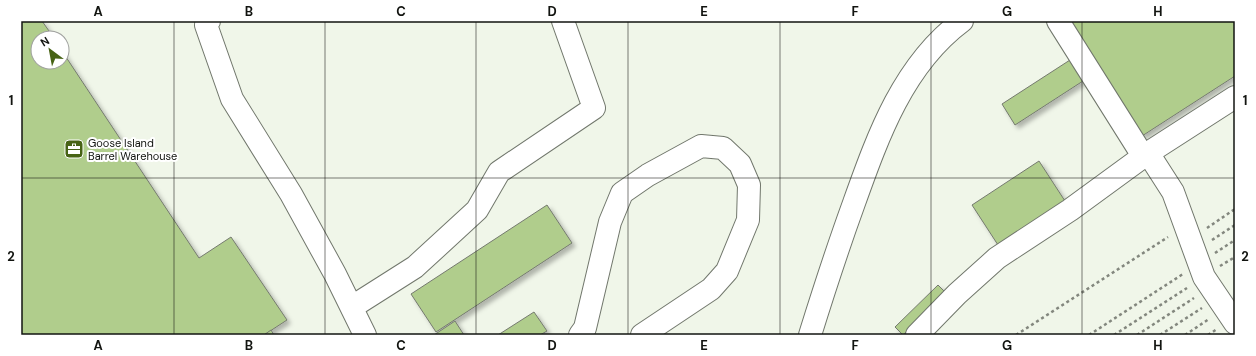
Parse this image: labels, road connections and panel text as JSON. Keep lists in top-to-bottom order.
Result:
{
  "places": {
    "office": ["Goose Island Barrel Warehouse"]
  },
  "north": "top left",
  "grid": {
    "columns": [
      "A",
      "B",
      "C",
      "D",
      "E",
      "F",
      "G",
      "H"
    ],
    "rows": ["1", "2"]
  }
}
